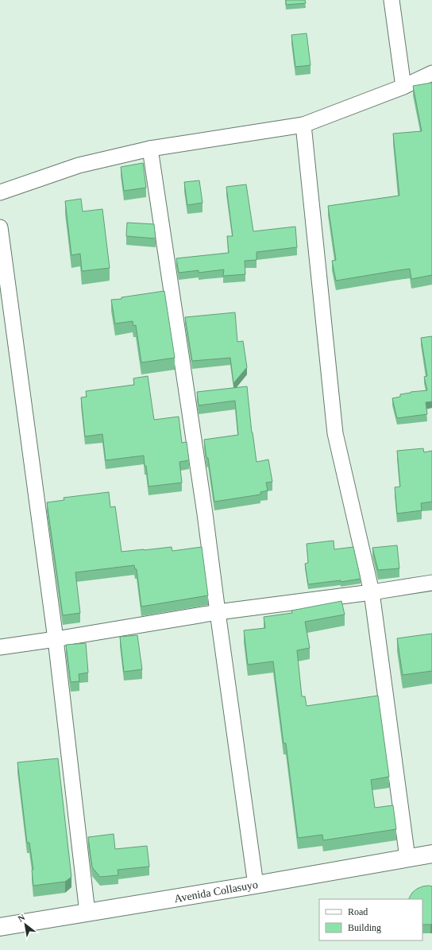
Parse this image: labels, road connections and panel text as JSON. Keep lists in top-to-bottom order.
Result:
{
  "streets": {
    "street": ["Avenida Collasuyo"]
  },
  "legend": ["Road", "Building"],
  "north": "top left"
}
